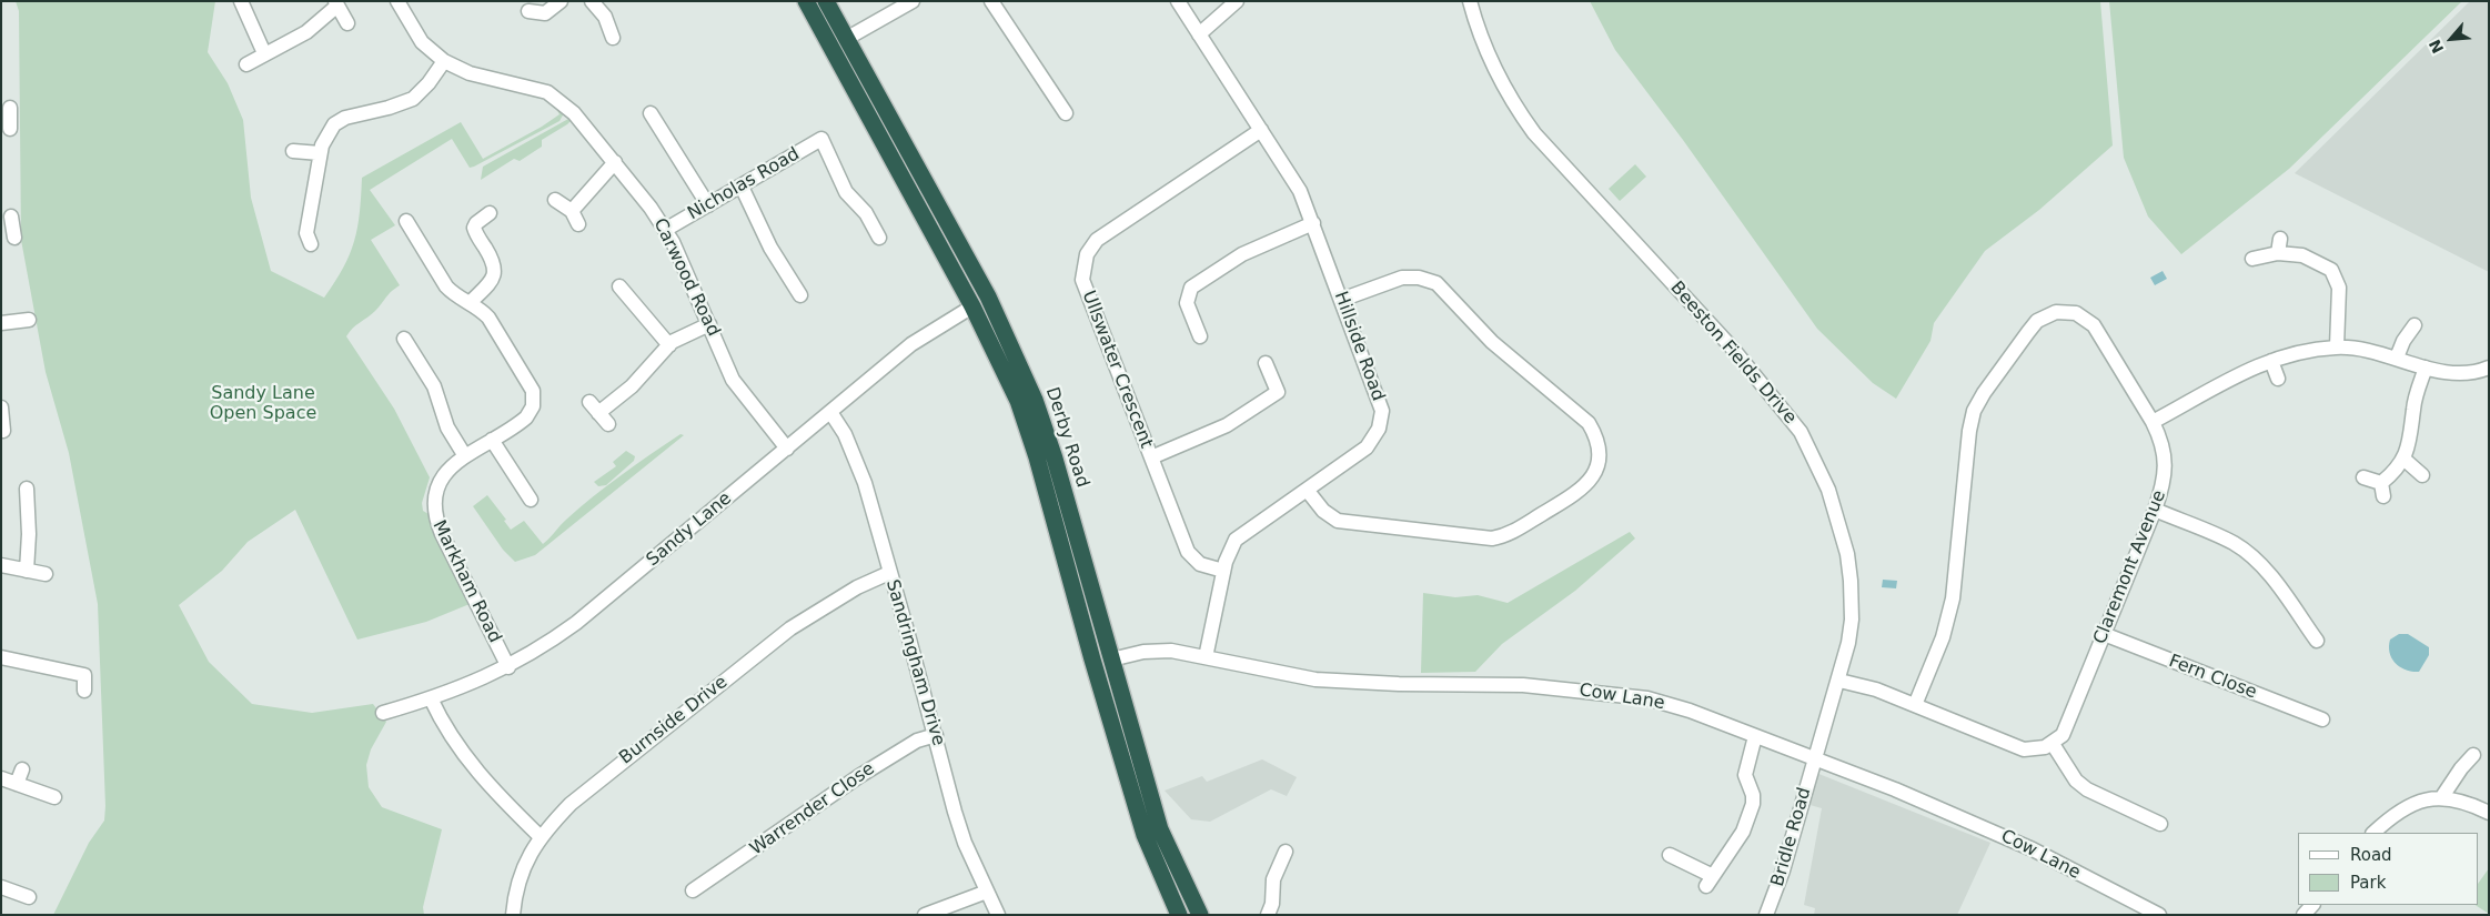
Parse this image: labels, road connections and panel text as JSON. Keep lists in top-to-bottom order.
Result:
{
  "streets": {
    "highway": ["Derby Road"],
    "street": [
      "Nicholas Road",
      "Carwood Road",
      "Hillside Road",
      "Beeston Fields Drive",
      "Ullswater Crescent",
      "Sandy Lane",
      "Claremont Avenue",
      "Markham Road",
      "Sandringham Drive",
      "Fern Close",
      "Cow Lane",
      "Burnside Drive",
      "Warrender Close",
      "Bridle Road"
    ]
  },
  "crossings": [
    ["Nicholas Road", "Carwood Road"],
    ["Carwood Road", "Sandy Lane"],
    ["Hillside Road", "Ullswater Crescent"],
    ["Hillside Road", "Cow Lane"],
    ["Beeston Fields Drive", "Cow Lane"],
    ["Beeston Fields Drive", "Bridle Road"],
    ["Derby Road", "Sandy Lane"],
    ["Derby Road", "Cow Lane"],
    ["Sandy Lane", "Markham Road"],
    ["Sandy Lane", "Sandringham Drive"],
    ["Claremont Avenue", "Fern Close"],
    ["Sandringham Drive", "Burnside Drive"],
    ["Sandringham Drive", "Warrender Close"],
    ["Cow Lane", "Bridle Road"]
  ],
  "parks": ["Sandy Lane Open Space"],
  "legend": ["Road", "Park"],
  "north": "bottom left"
}
